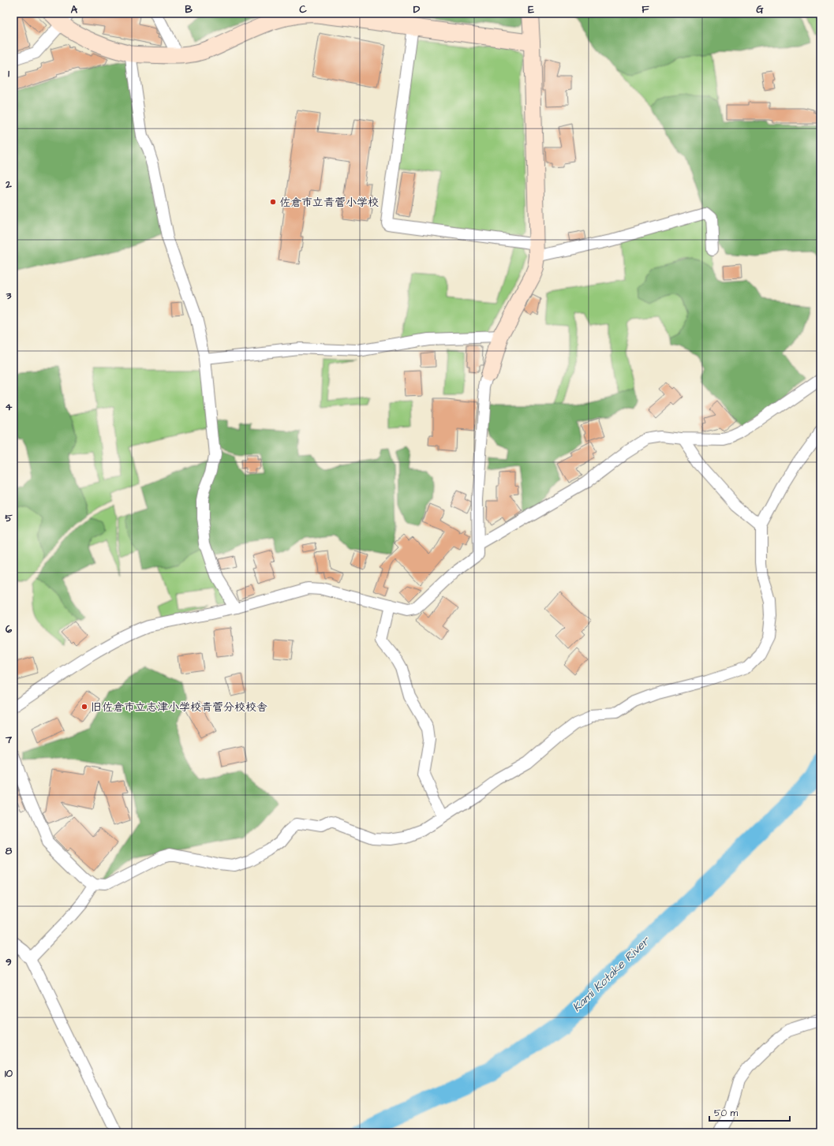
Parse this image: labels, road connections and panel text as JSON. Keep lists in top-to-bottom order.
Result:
{
  "water": ["Kami Kotake River"],
  "places": ["佐倉市立青菅小学校", "旧佐倉市立志津小学校青菅分校校舎"],
  "scale_bar": "50 m",
  "grid": {
    "columns": [
      "A",
      "B",
      "C",
      "D",
      "E",
      "F",
      "G"
    ],
    "rows": [
      "1",
      "2",
      "3",
      "4",
      "5",
      "6",
      "7",
      "8",
      "9",
      "10"
    ]
  }
}
